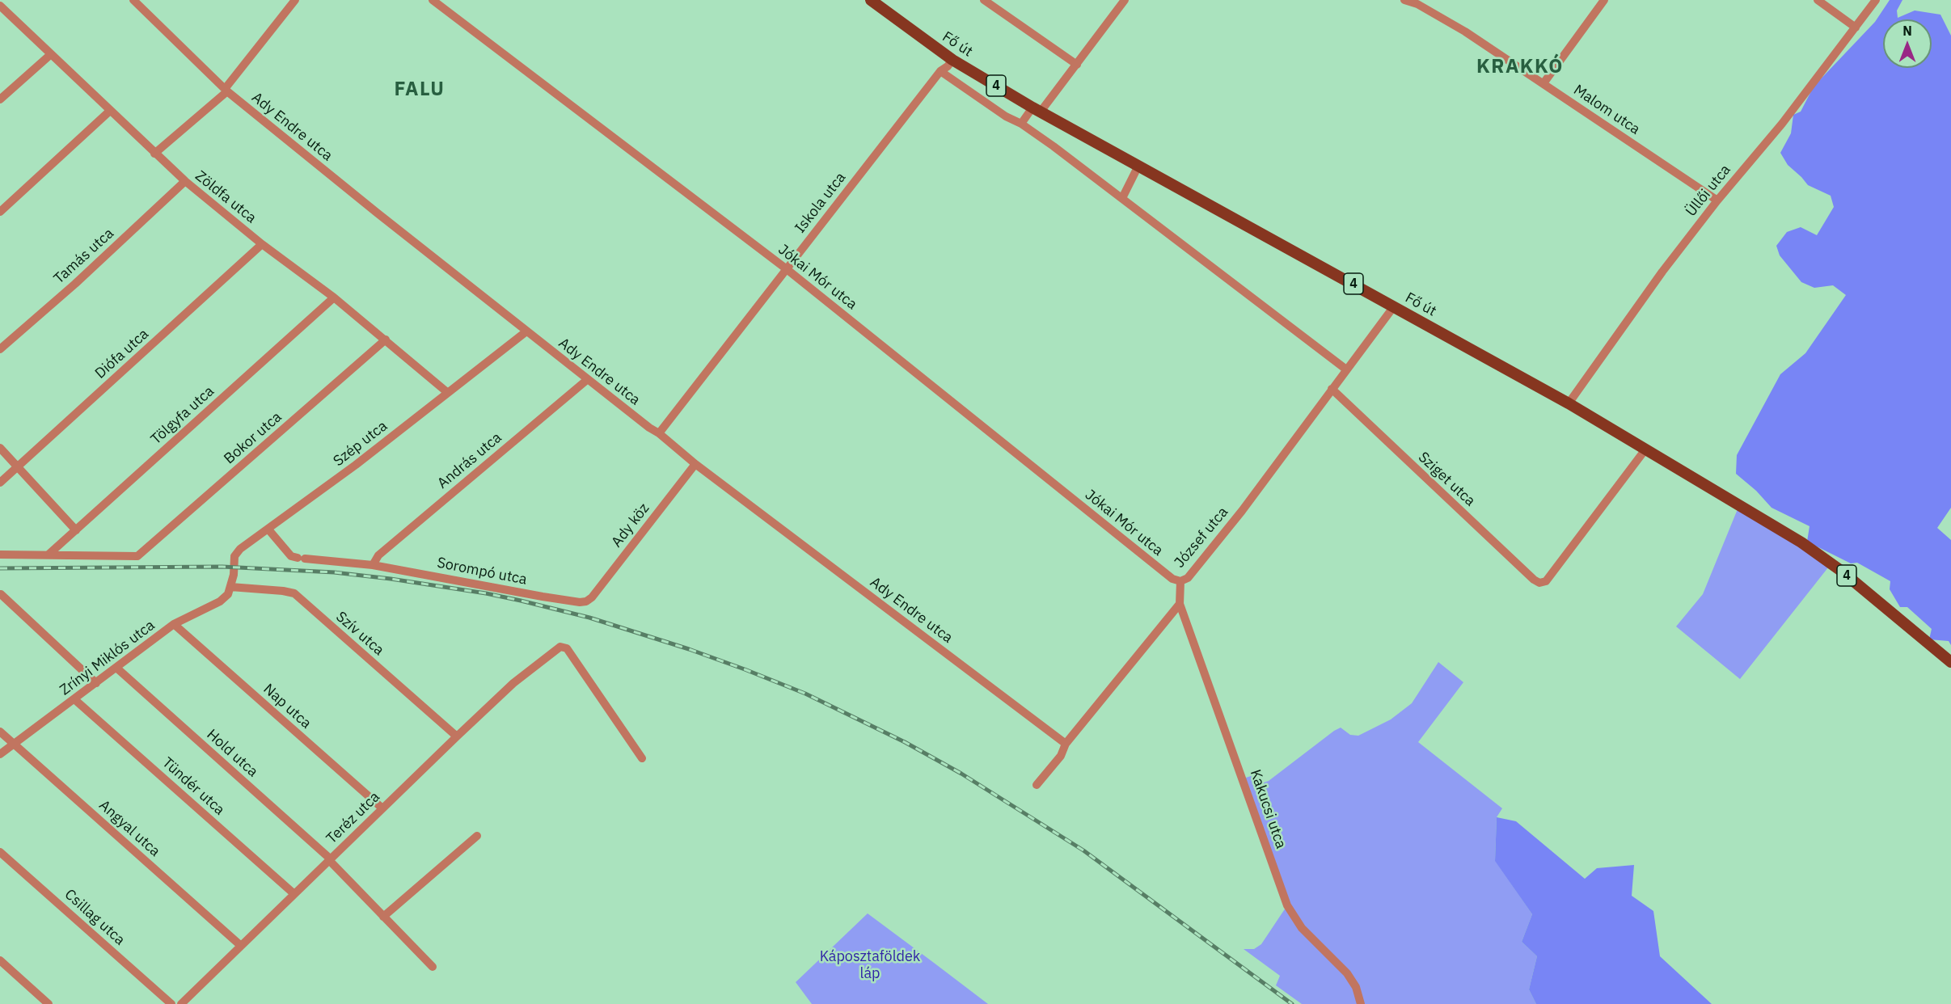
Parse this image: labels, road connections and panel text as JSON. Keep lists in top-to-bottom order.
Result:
{
  "streets": {
    "main road": ["Fő út", "4"],
    "street": [
      "Malom utca",
      "Ady Endre utca",
      "Üllői utca",
      "Zöldfa utca",
      "Iskola utca",
      "Tamás utca",
      "Jókai Mór utca",
      "Diófa utca",
      "Tölgyfa utca",
      "Bokor utca",
      "Szép utca",
      "András utca",
      "Sziget utca",
      "Ady köz",
      "József utca",
      "Sorompó utca",
      "Szív utca",
      "Zrínyi Miklós utca",
      "Nap utca",
      "Hold utca",
      "Tündér utca",
      "Kakucsi utca",
      "Teréz utca",
      "Angyal utca",
      "Csillag utca"
    ]
  },
  "crossings": [
    ["Fő út", "Üllői utca"],
    ["Fő út", "Iskola utca"],
    ["Fő út", "Sziget utca"],
    ["Fő út", "József utca"],
    ["Malom utca", "Üllői utca"],
    ["Ady Endre utca", "Iskola utca"],
    ["Ady Endre utca", "Szép utca"],
    ["Ady Endre utca", "András utca"],
    ["Ady Endre utca", "Ady köz"],
    ["Zöldfa utca", "Tamás utca"],
    ["Zöldfa utca", "Diófa utca"],
    ["Zöldfa utca", "Tölgyfa utca"],
    ["Zöldfa utca", "Bokor utca"],
    ["Zöldfa utca", "Szép utca"],
    ["Iskola utca", "Jókai Mór utca"],
    ["Jókai Mór utca", "József utca"],
    ["Tölgyfa utca", "Bokor utca"],
    ["Szép utca", "Sorompó utca"],
    ["Szép utca", "Szív utca"],
    ["Szép utca", "Zrínyi Miklós utca"],
    ["András utca", "Sorompó utca"],
    ["Sziget utca", "József utca"],
    ["Ady köz", "Sorompó utca"],
    ["József utca", "Kakucsi utca"],
    ["Szív utca", "Zrínyi Miklós utca"],
    ["Szív utca", "Teréz utca"],
    ["Zrínyi Miklós utca", "Nap utca"],
    ["Zrínyi Miklós utca", "Hold utca"],
    ["Zrínyi Miklós utca", "Tündér utca"],
    ["Zrínyi Miklós utca", "Angyal utca"],
    ["Nap utca", "Teréz utca"],
    ["Hold utca", "Teréz utca"],
    ["Tündér utca", "Teréz utca"],
    ["Teréz utca", "Angyal utca"]
  ],
  "districts": ["KRAKKÓ", "FALU"],
  "parks": ["Káposztaföldek láp"],
  "north": "top"
}
